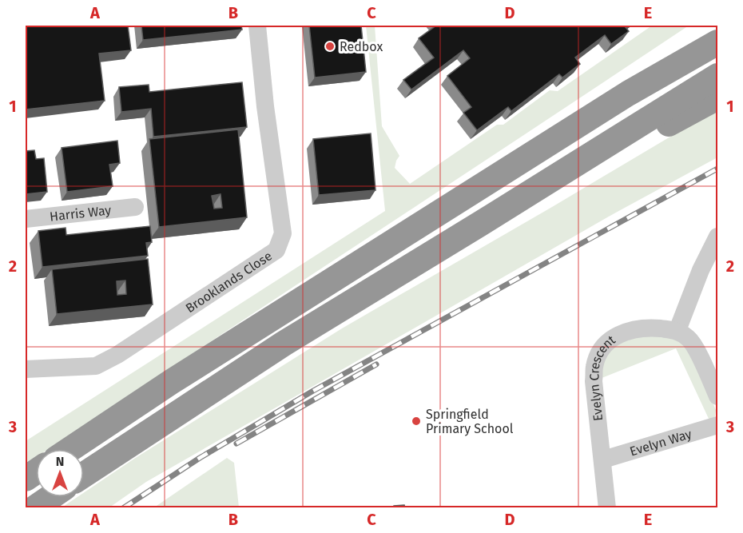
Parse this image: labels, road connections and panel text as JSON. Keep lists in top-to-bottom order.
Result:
{
  "streets": {
    "street": [
      "Harris Way",
      "Brooklands Close",
      "Evelyn Crescent",
      "Evelyn Way"
    ]
  },
  "crossings": [
    ["Evelyn Crescent", "Evelyn Way"]
  ],
  "places": ["Redbox", "Springfield Primary School"],
  "north": "top",
  "grid": {
    "columns": [
      "A",
      "B",
      "C",
      "D",
      "E"
    ],
    "rows": ["1", "2", "3"]
  }
}
